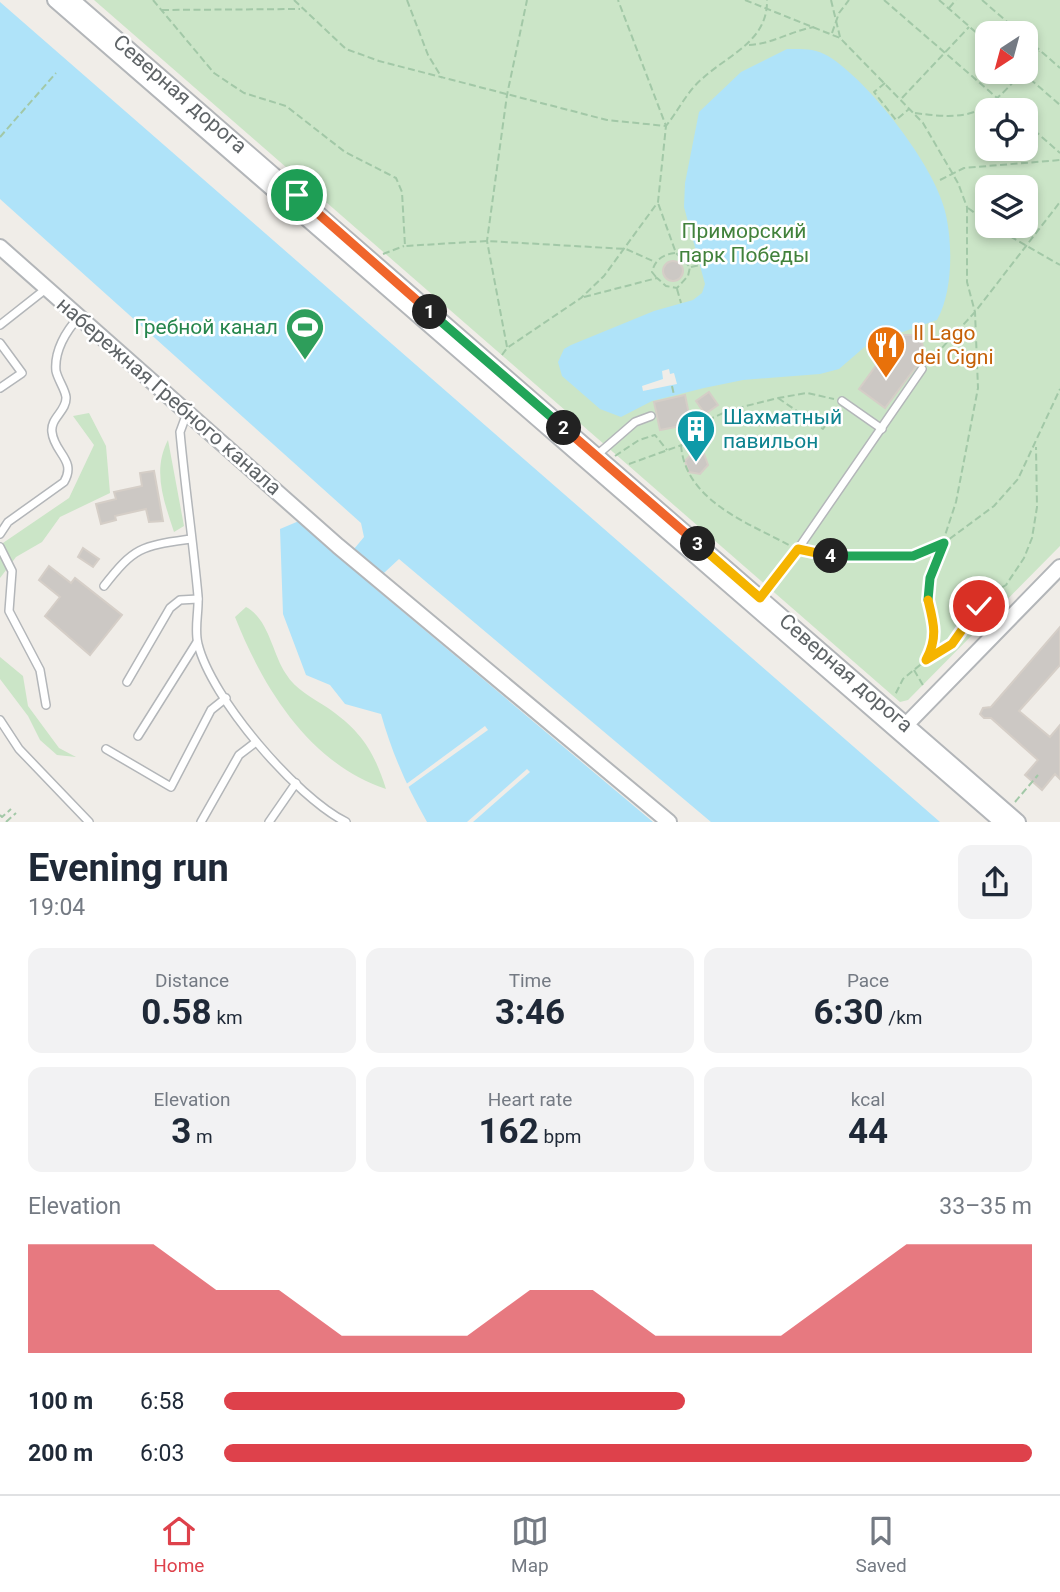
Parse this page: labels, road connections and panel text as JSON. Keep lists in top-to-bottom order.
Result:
{
  "streets": {
    "street": ["Северная дорога", "набережная Гребного канала"]
  },
  "parks": ["Приморский парк Победы"],
  "places": {
    "sports": ["Гребной канал"],
    "restaurant": ["Il Lago dei Cigni"],
    "building": ["Шахматный павильон"]
  },
  "north": "bottom left",
  "page": {
    "pins": [
      "1",
      "2",
      "3",
      "4"
    ],
    "heading": ["Evening run", "19:04"],
    "stats": [
      ["Distance", "0.58 km"],
      ["Time", "3:46"],
      ["Pace", "6:30 /km"],
      ["Elevation", "3 m"],
      ["Heart rate", "162 bpm"],
      ["kcal", "44"]
    ],
    "chart": ["Elevation", "33–35 m"],
    "list": [
      {
        "name": "100 m",
        "note": "6:58"
      },
      {
        "name": "200 m",
        "note": "6:03"
      }
    ],
    "tabs": ["Home", "Map", "Saved"]
  }
}
